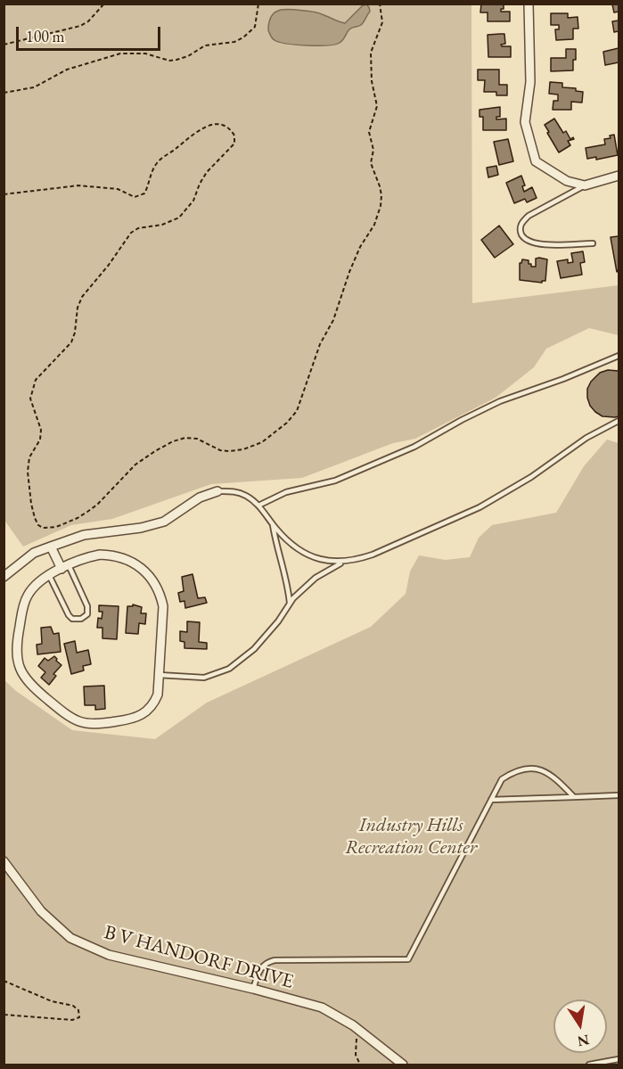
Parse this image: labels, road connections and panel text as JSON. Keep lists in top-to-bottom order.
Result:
{
  "streets": {
    "street": ["B V HANDORF DRIVE"]
  },
  "parks": ["Industry Hills Recreation Center"],
  "scale_bar": "100 m",
  "north": "bottom"
}
